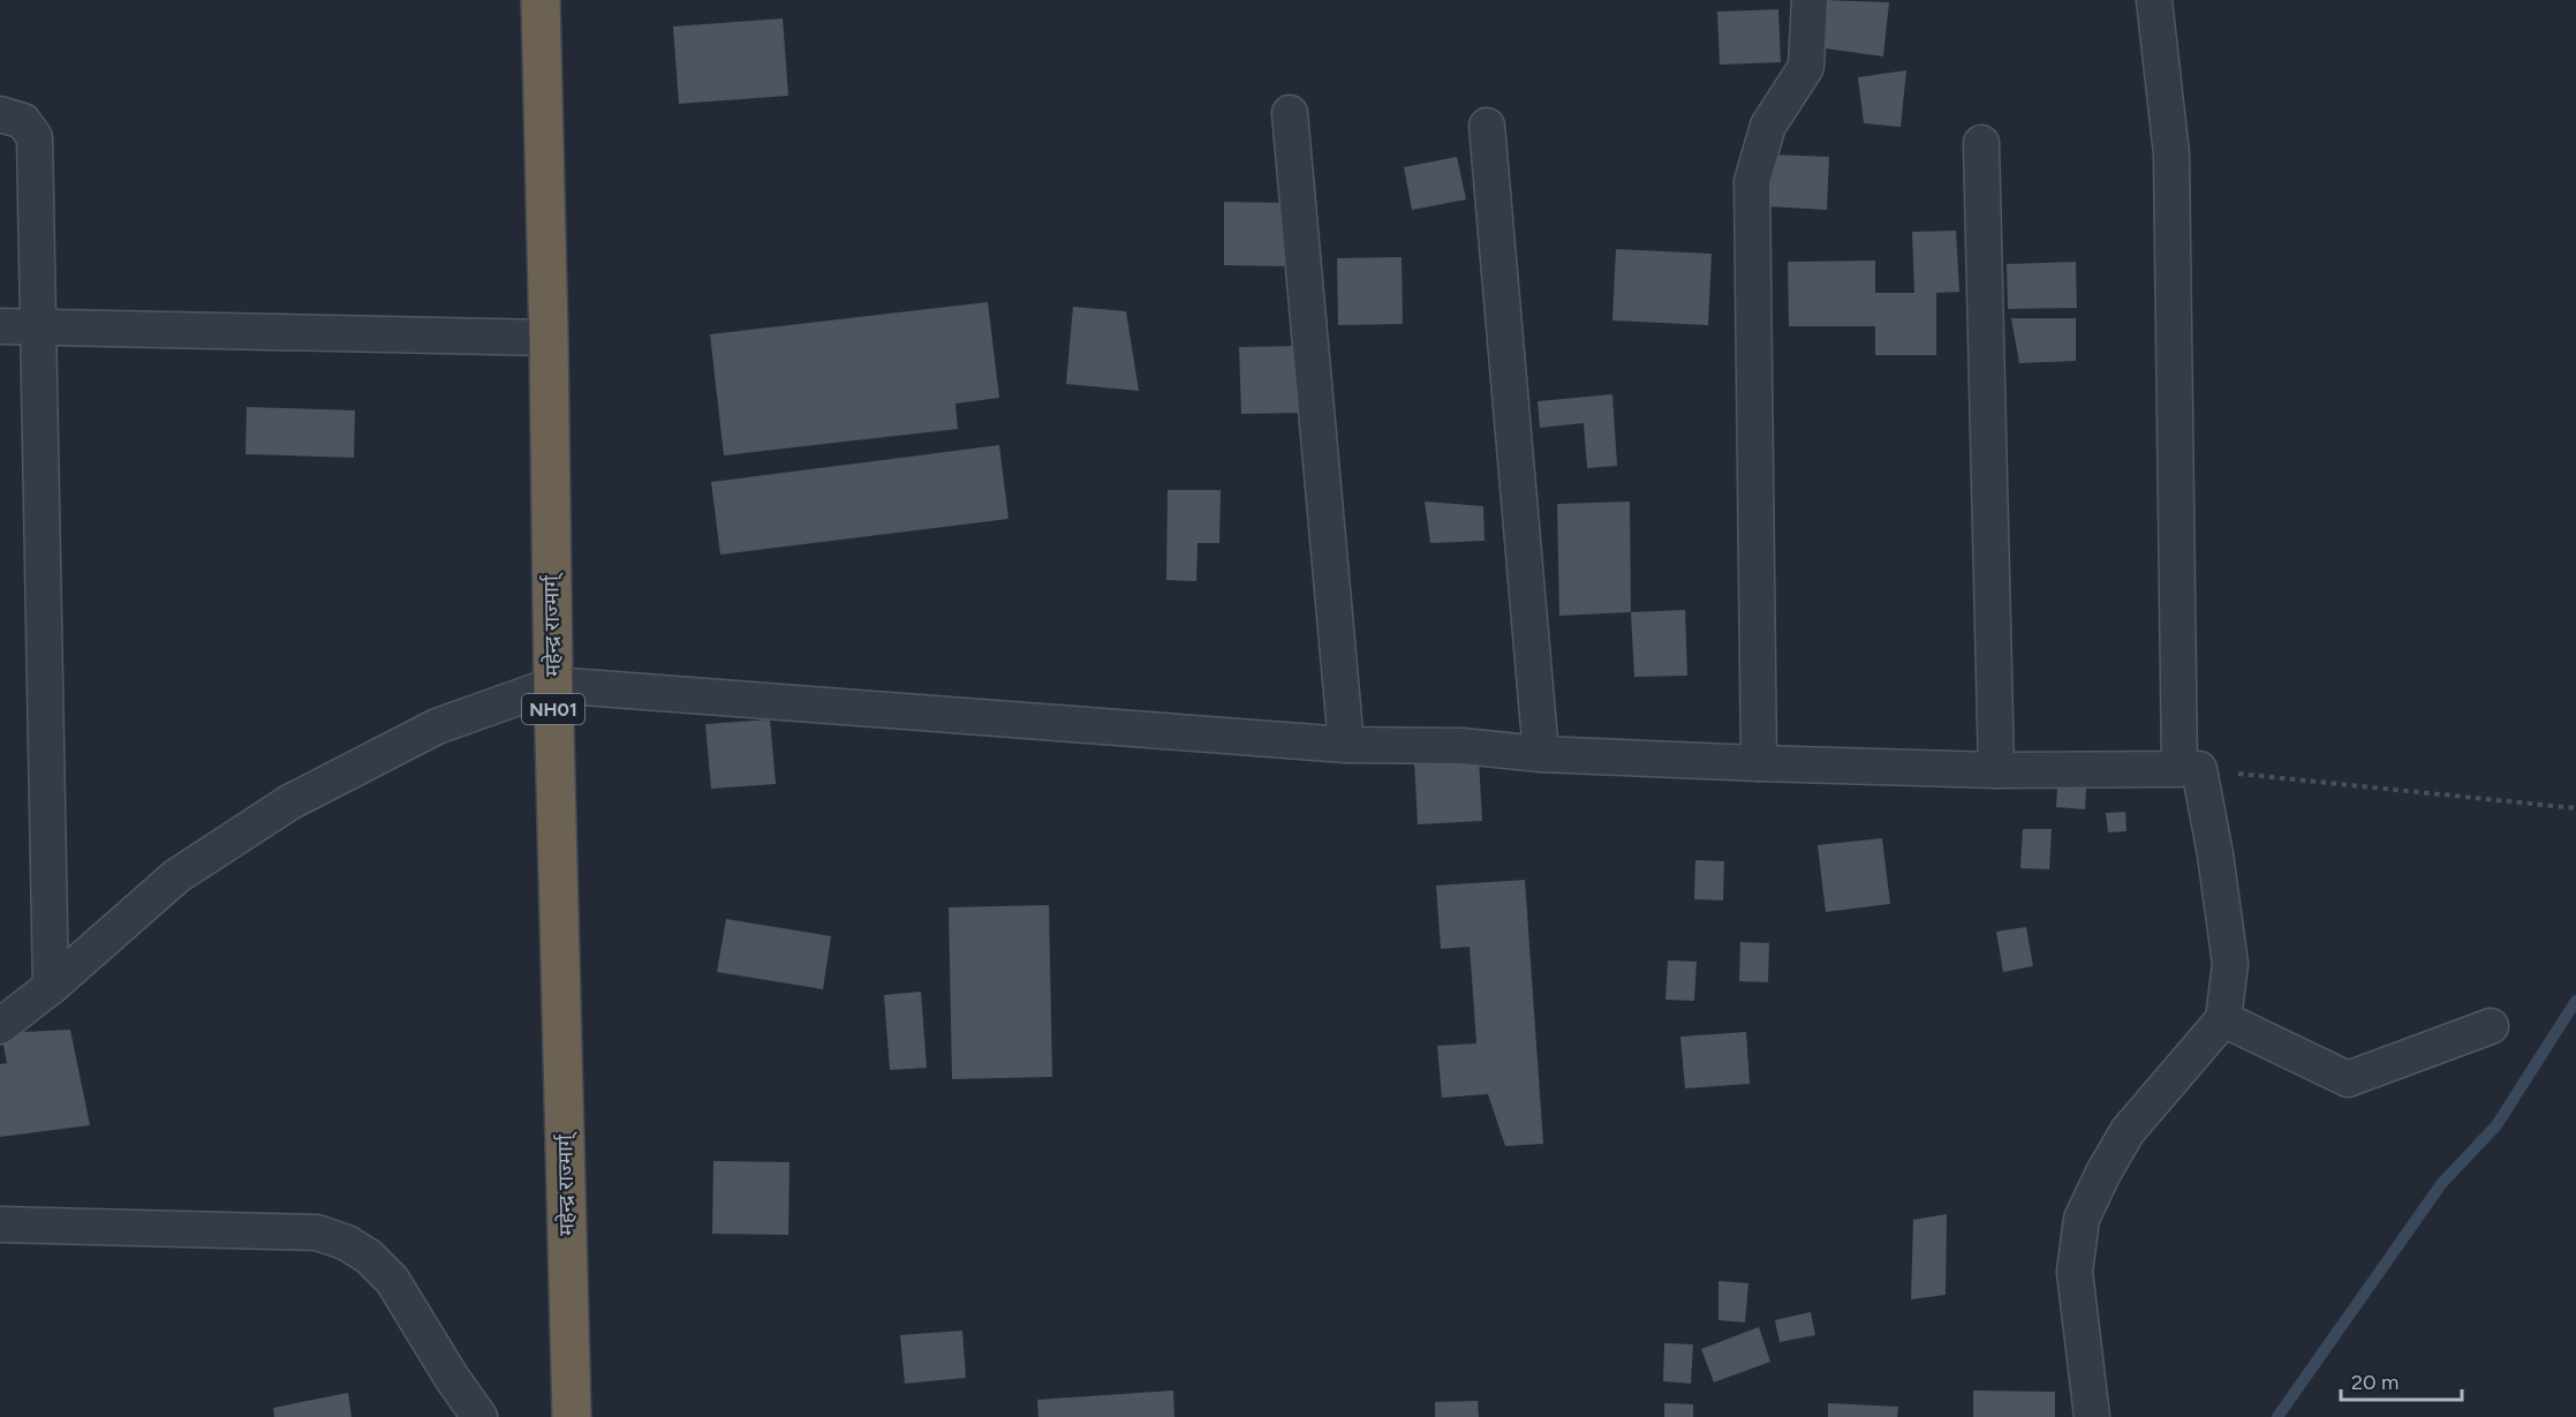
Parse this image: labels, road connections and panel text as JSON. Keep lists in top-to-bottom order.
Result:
{
  "streets": {
    "highway": ["महेन्द्र राज्मार्ग्", "NH01"]
  },
  "scale_bar": "20 m"
}
